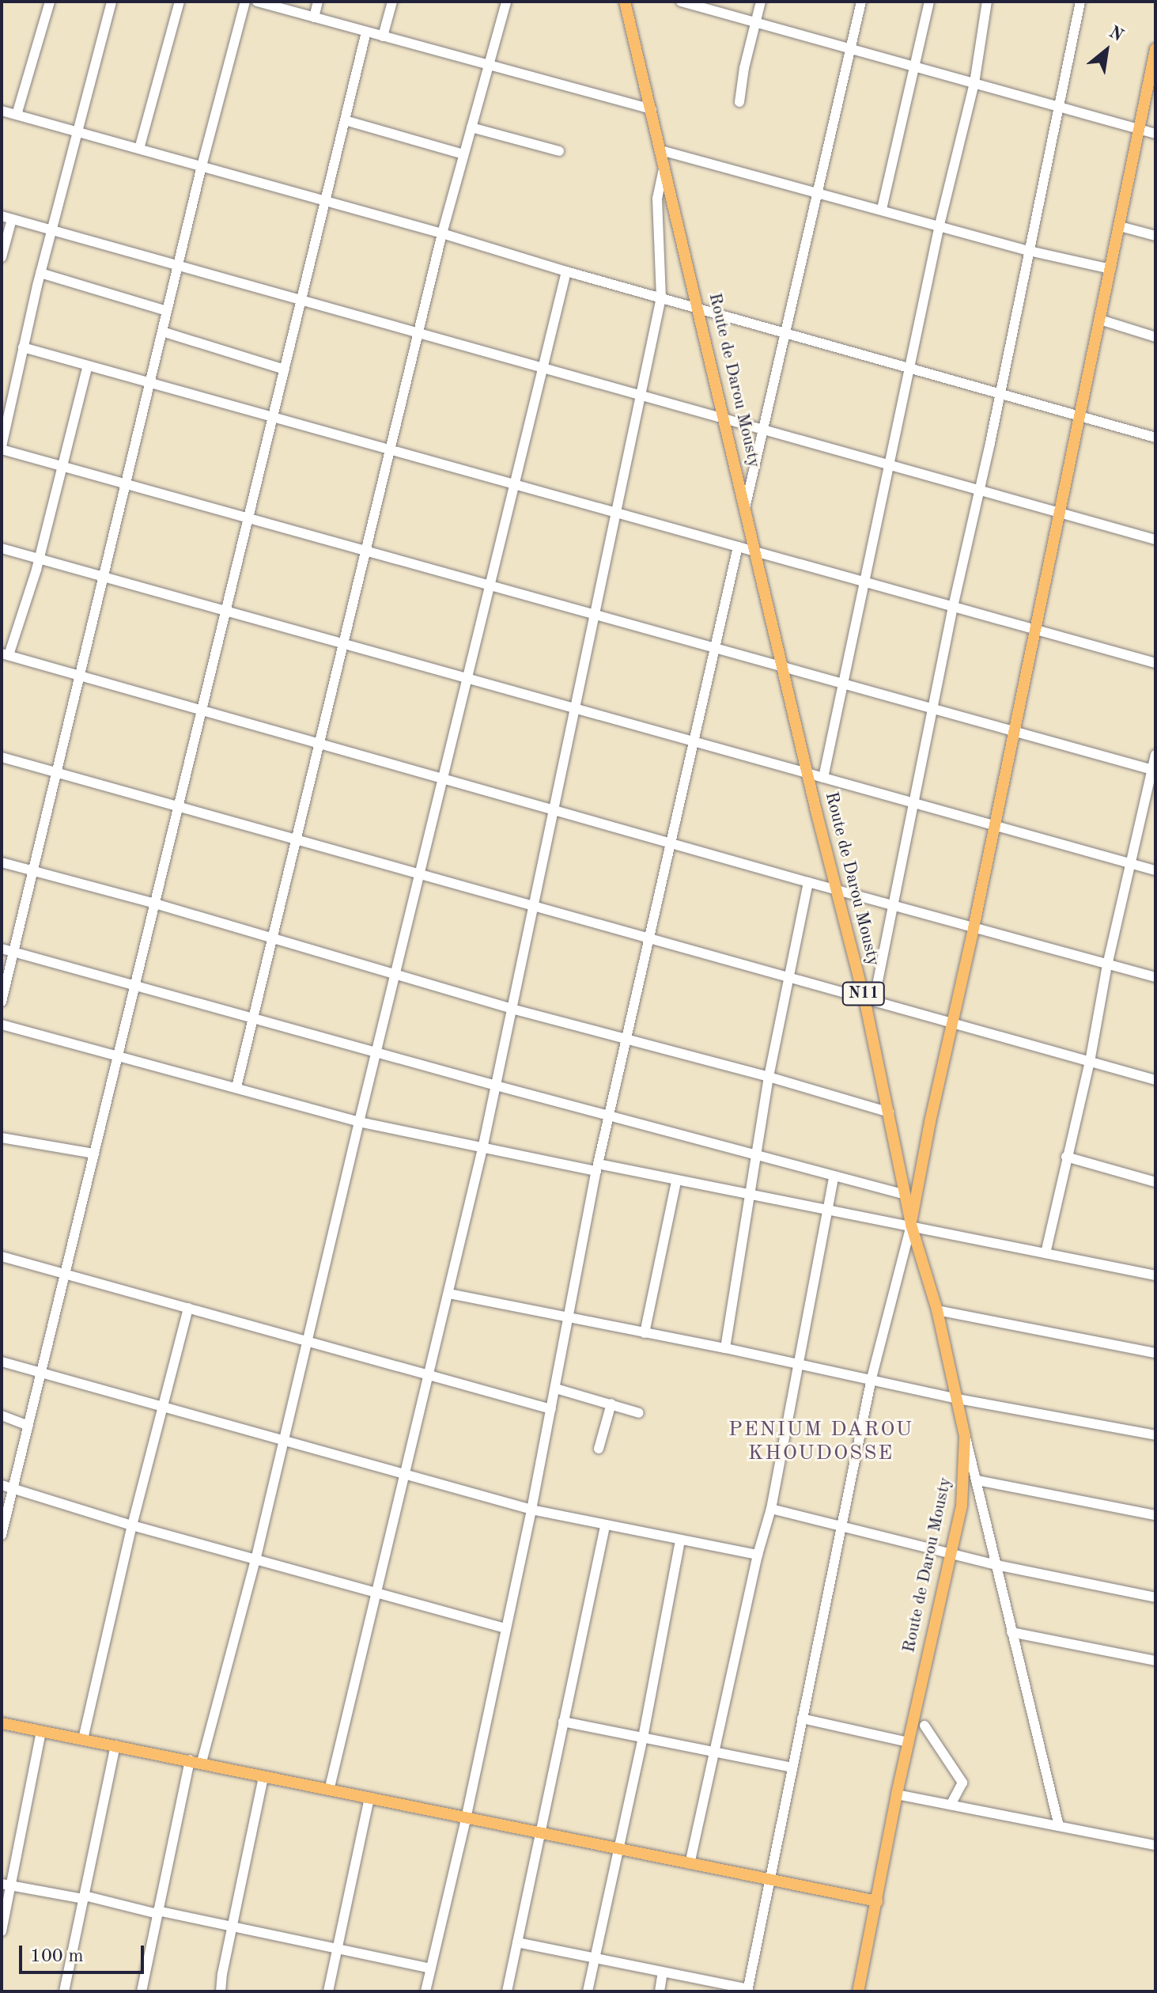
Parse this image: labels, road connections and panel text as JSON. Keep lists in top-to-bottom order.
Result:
{
  "streets": {
    "main road": ["Route de Darou Mousty", "N11"]
  },
  "districts": ["PENIUM DAROU KHOUDOSSE"],
  "scale_bar": "100 m",
  "north": "top right"
}
